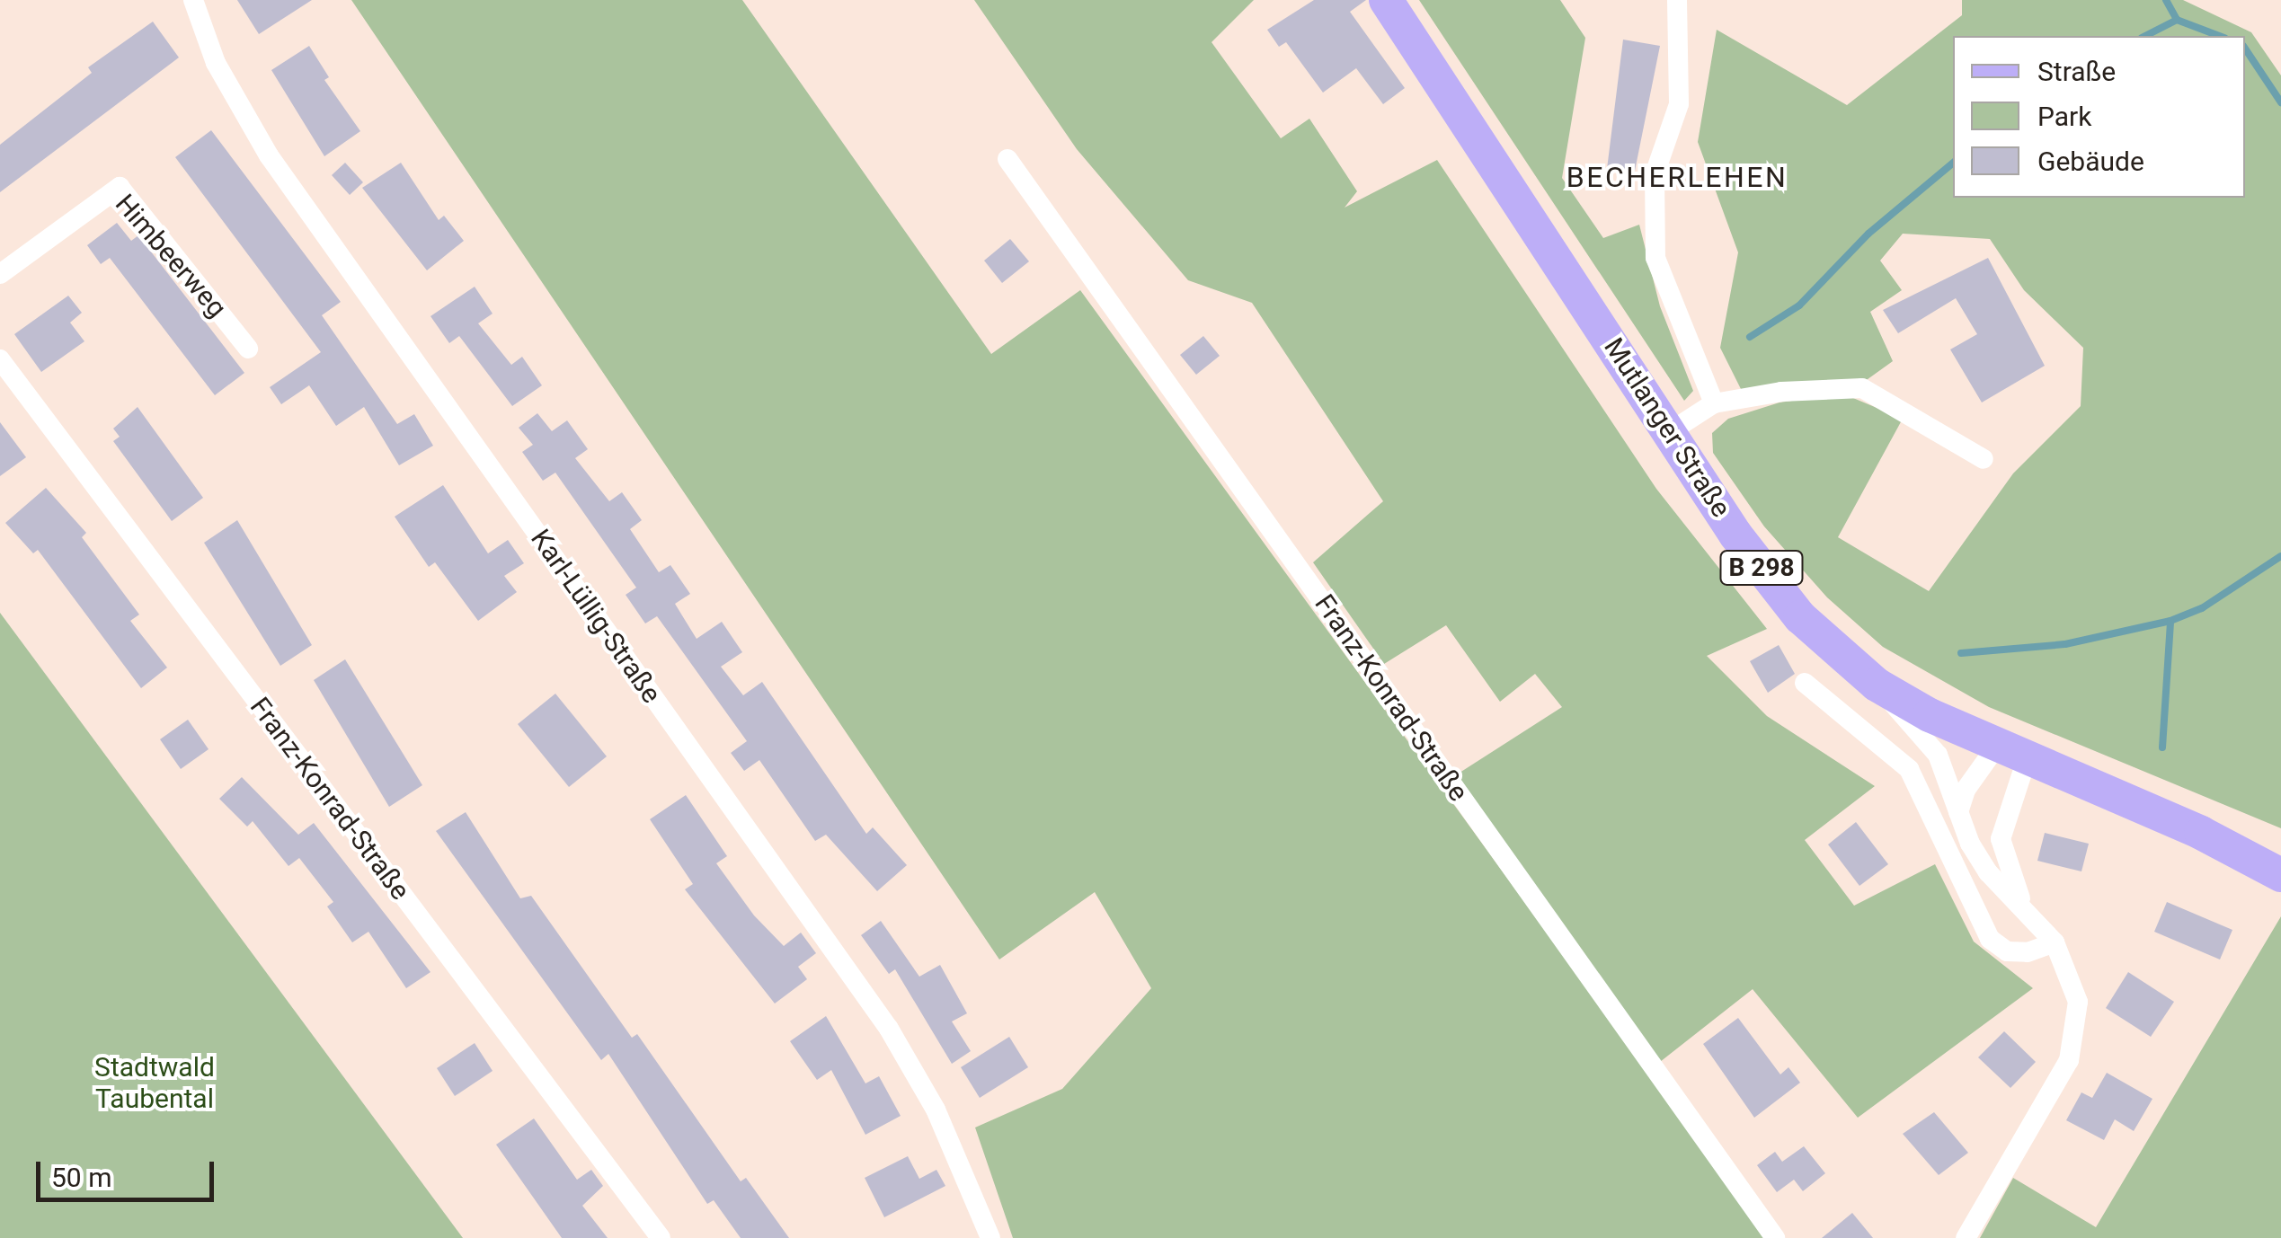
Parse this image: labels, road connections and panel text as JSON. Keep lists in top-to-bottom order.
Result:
{
  "streets": {
    "main road": ["Mutlanger Straße", "B 298"],
    "street": ["Himbeerweg", "Karl-Lüllig-Straße", "Franz-Konrad-Straße"]
  },
  "districts": ["BECHERLEHEN"],
  "parks": ["Stadtwald Taubental"],
  "legend": ["Straße", "Park", "Gebäude"],
  "scale_bar": "50 m"
}
